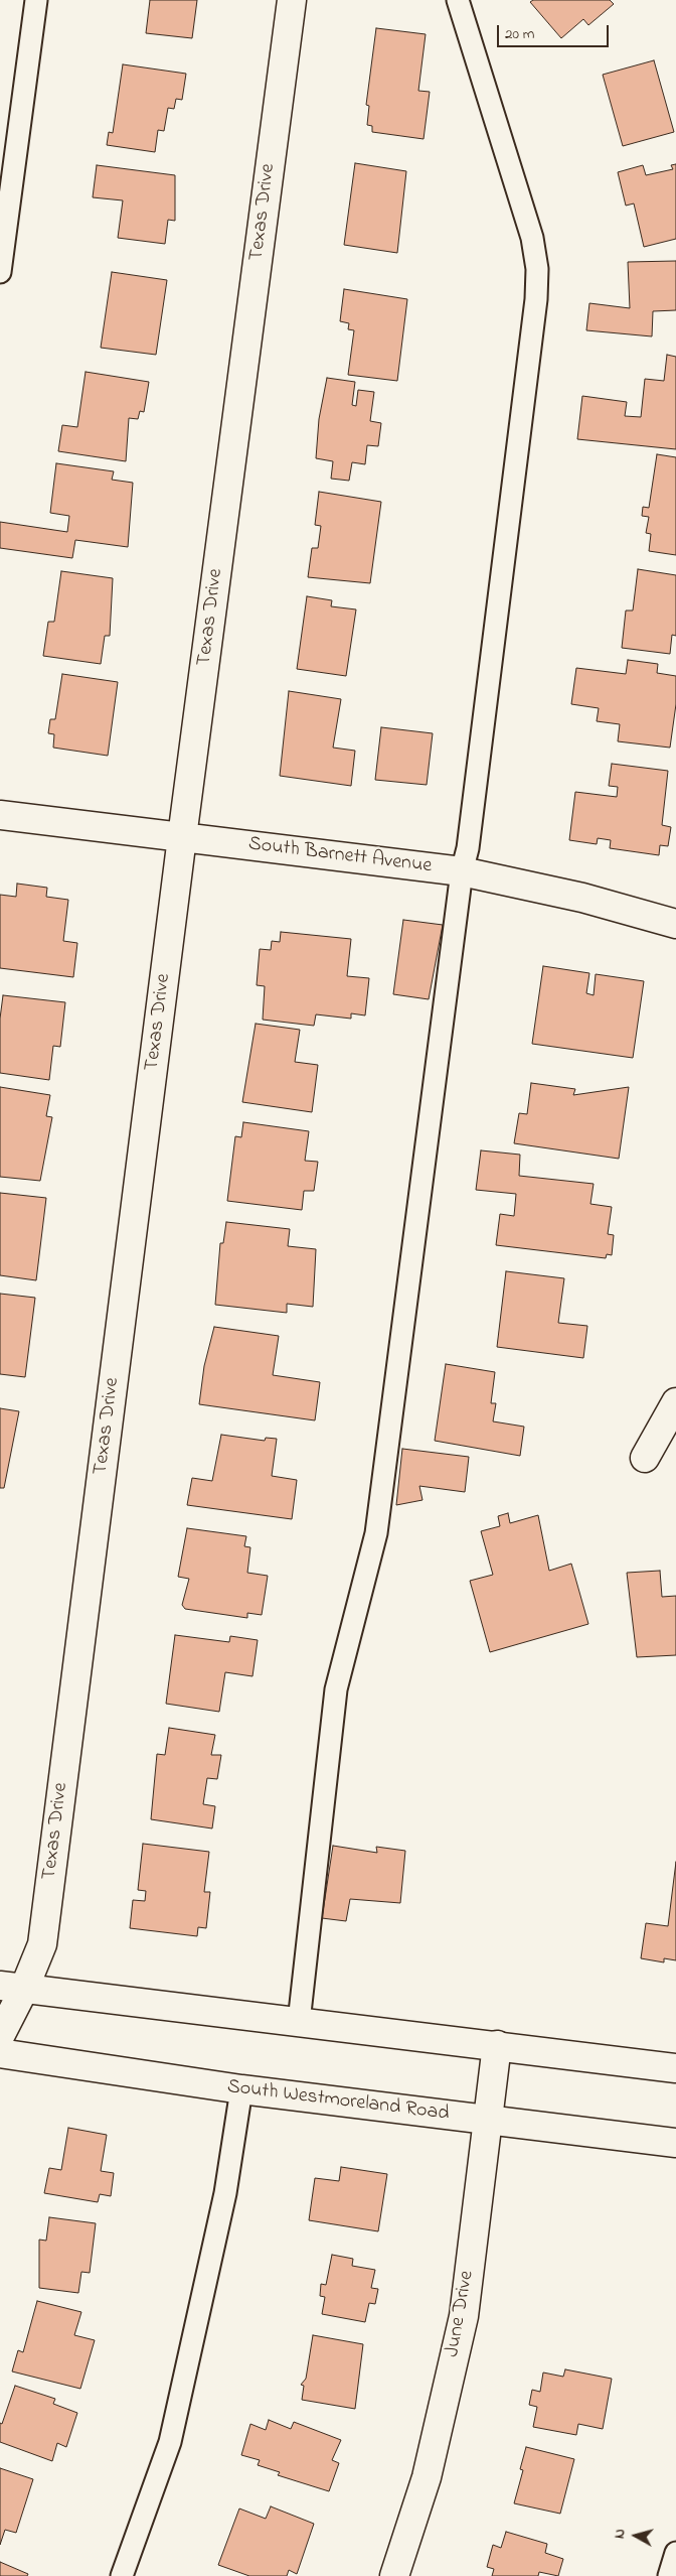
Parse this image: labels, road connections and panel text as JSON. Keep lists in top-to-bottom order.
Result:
{
  "streets": {
    "street": [
      "Texas Drive",
      "South Barnett Avenue",
      "South Westmoreland Road",
      "June Drive"
    ]
  },
  "crossings": [
    ["Texas Drive", "South Barnett Avenue"],
    ["South Westmoreland Road", "June Drive"]
  ],
  "scale_bar": "20 m",
  "north": "left"
}
